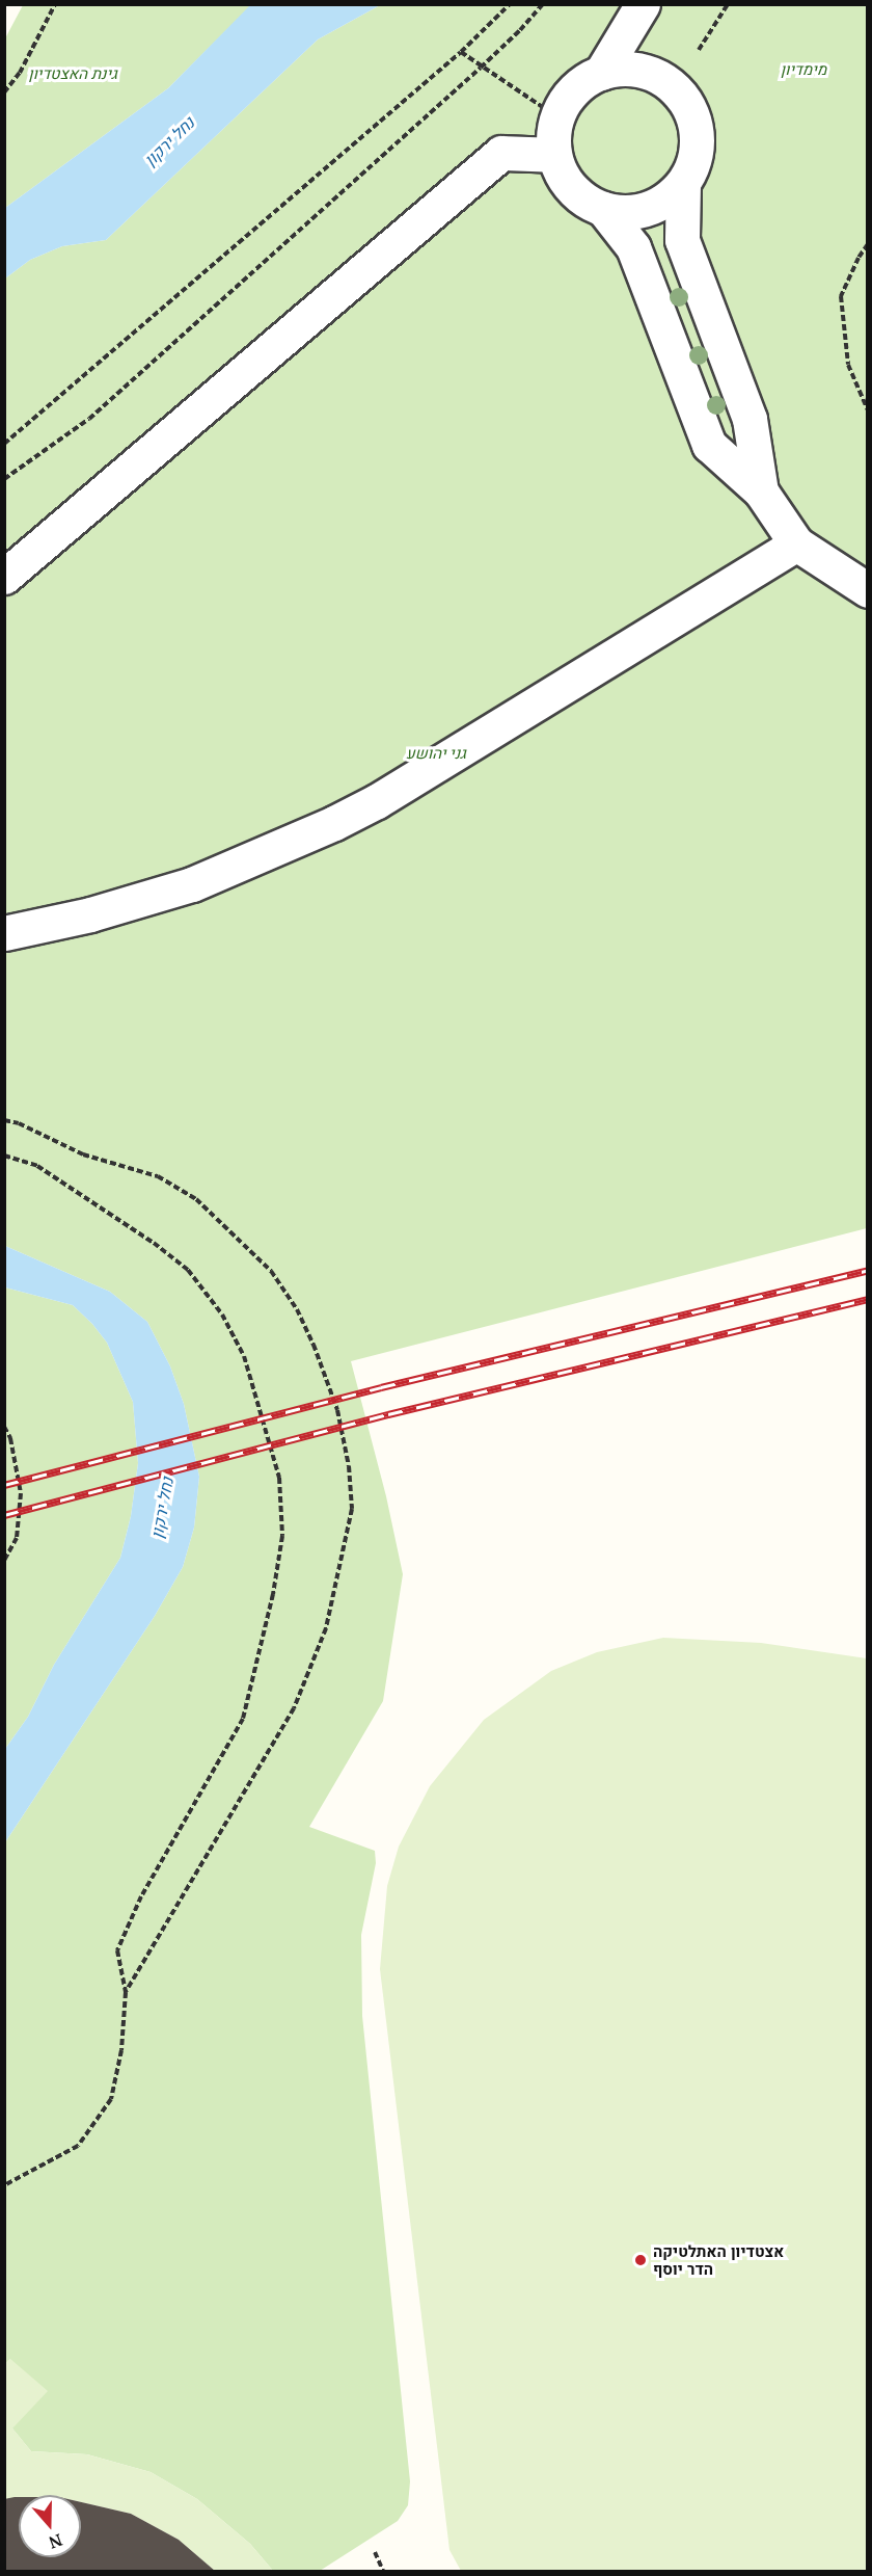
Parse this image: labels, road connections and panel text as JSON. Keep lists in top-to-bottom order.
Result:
{
  "water": ["נחל ירקון"],
  "parks": ["מימדיון", "גינת האצטדיון", "גני יהושע"],
  "places": ["אצטדיון האתלטיקה הדר יוסף"],
  "north": "bottom"
}
